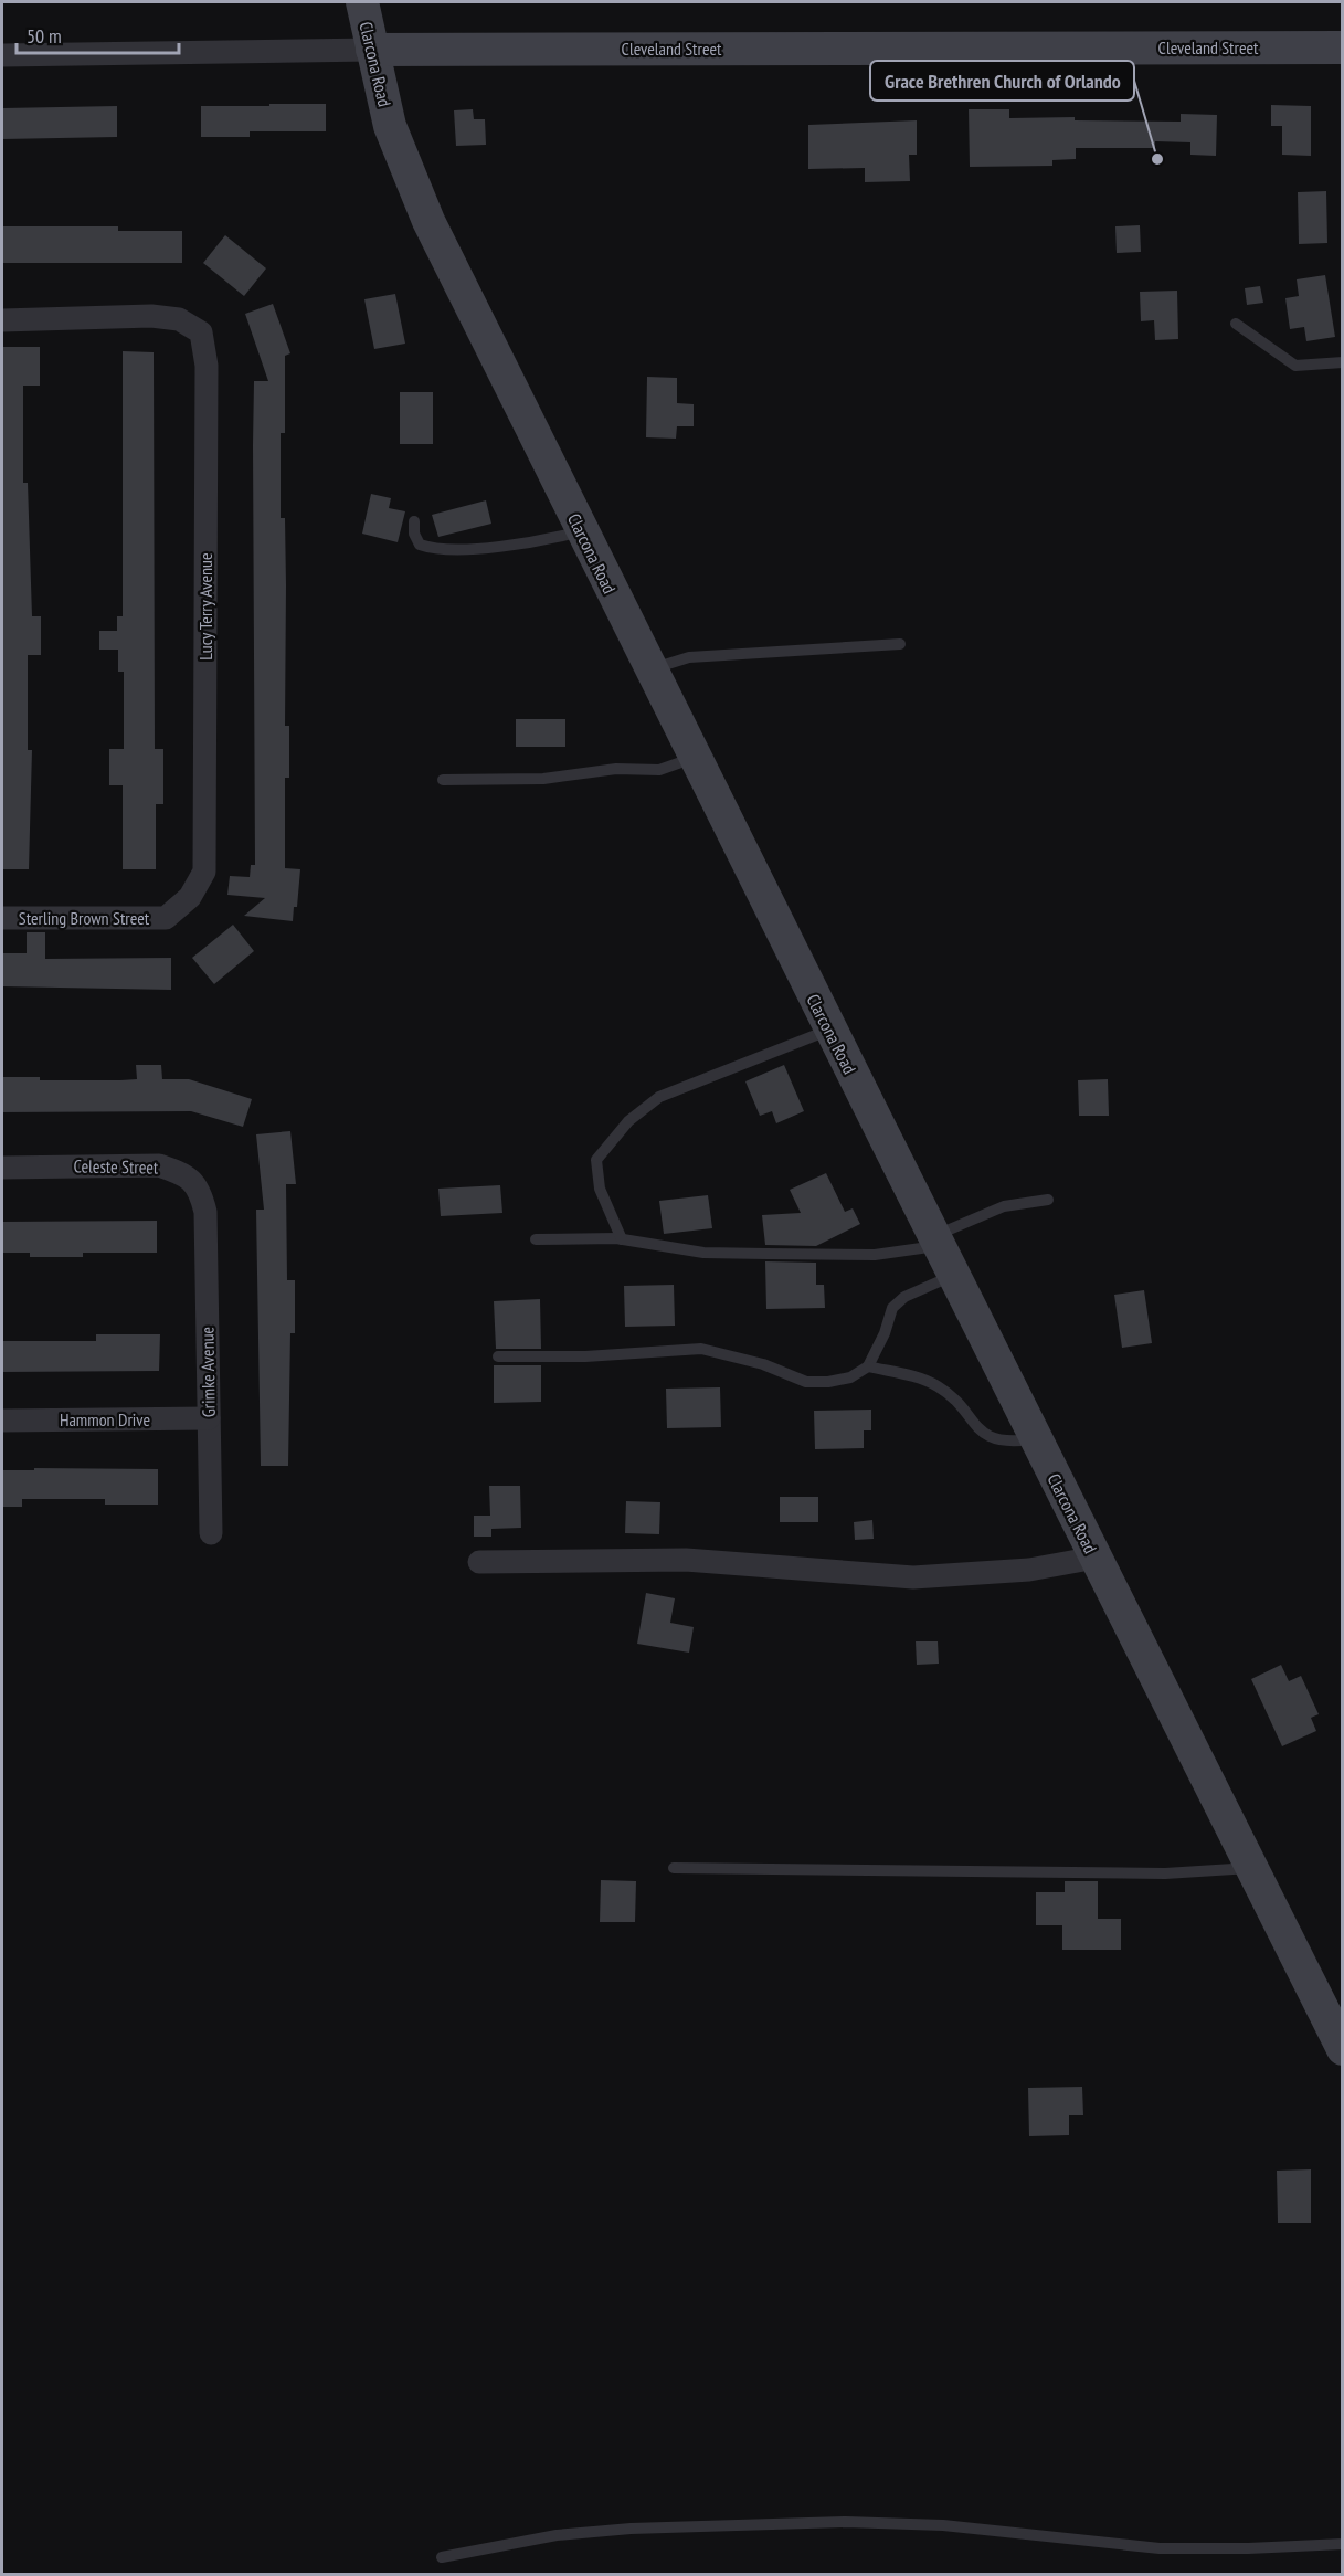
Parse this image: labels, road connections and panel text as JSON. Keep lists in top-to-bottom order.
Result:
{
  "streets": {
    "main road": ["Cleveland Street", "Clarcona Road"],
    "street": [
      "Lucy Terry Avenue",
      "Sterling Brown Street",
      "Celeste Street",
      "Grimke Avenue",
      "Hammon Drive"
    ]
  },
  "crossings": [
    ["Cleveland Street", "Clarcona Road"],
    ["Lucy Terry Avenue", "Sterling Brown Street"],
    ["Celeste Street", "Grimke Avenue"],
    ["Grimke Avenue", "Hammon Drive"]
  ],
  "places": ["Grace Brethren Church of Orlando"],
  "scale_bar": "50 m"
}
